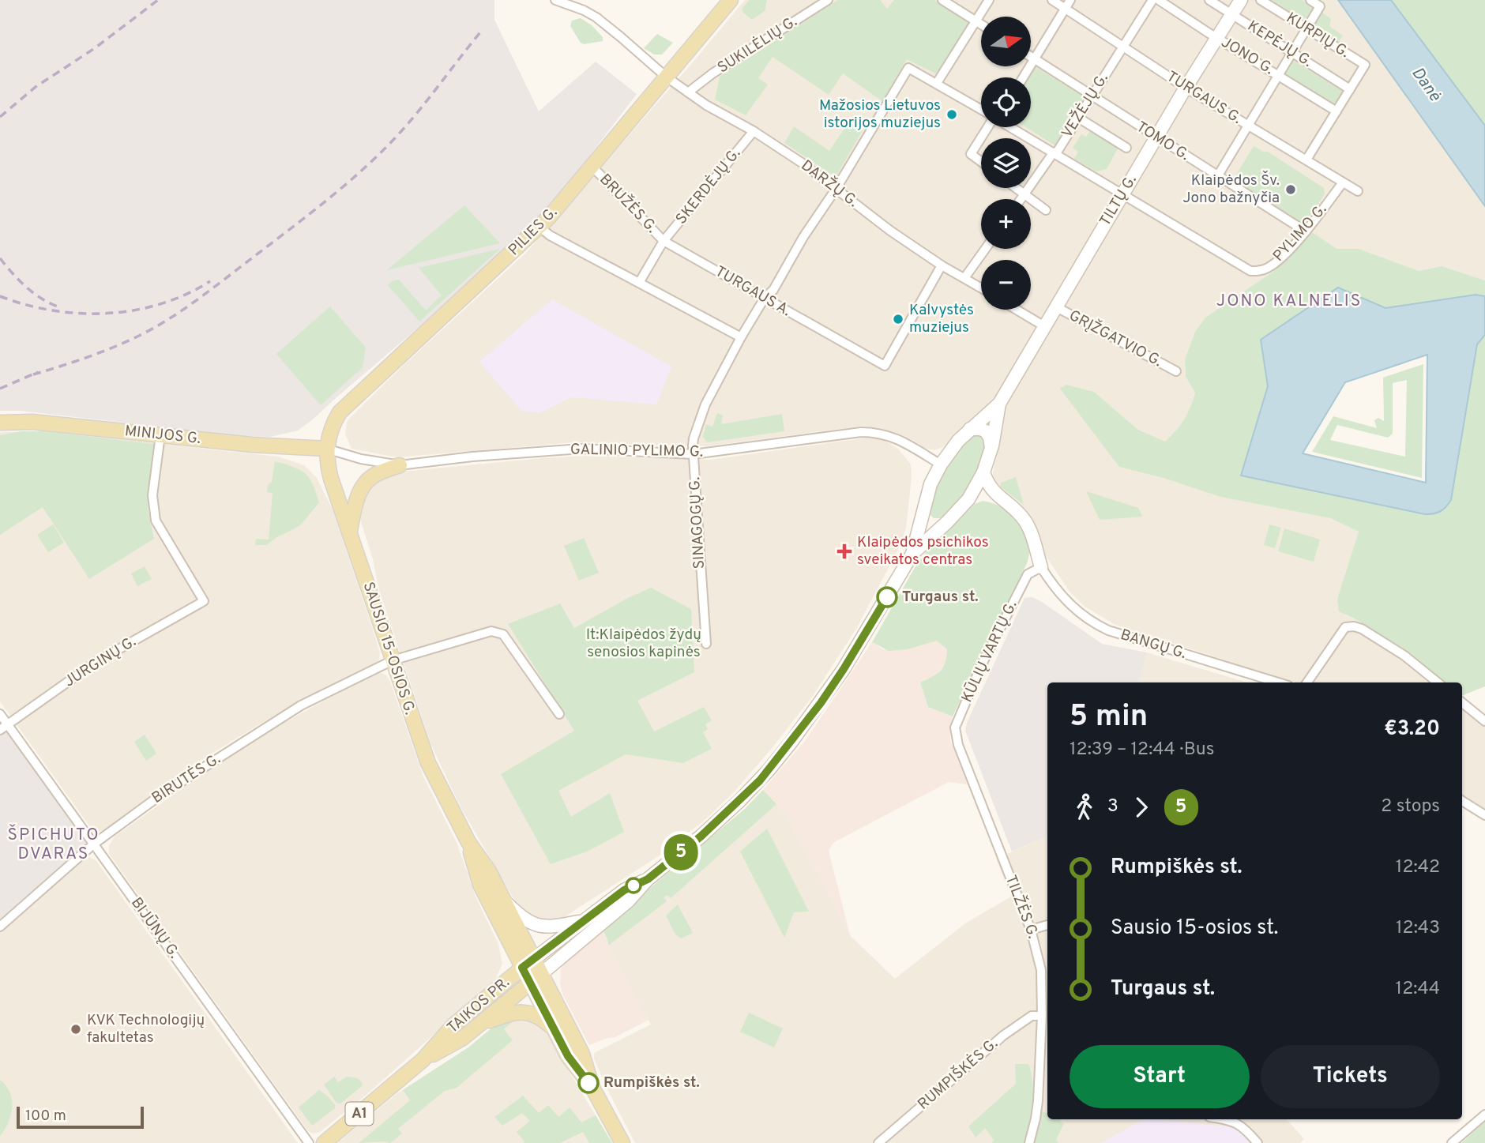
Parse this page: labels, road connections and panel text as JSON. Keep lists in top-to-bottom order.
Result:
{
  "streets": {
    "main road": [
      "PILIES G.",
      "MINIJOS G.",
      "SAUSIO 15-OSIOS G.",
      "TAIKOS PR.",
      "A1"
    ],
    "street": [
      "KURPIŲ G.",
      "KEPĖJŲ G.",
      "SUKILĖLIŲ G.",
      "JONO G.",
      "TURGAUS G.",
      "VEŽĖJŲ G.",
      "TOMO G.",
      "DARŽŲ G.",
      "SKERDĖJŲ G.",
      "TILTŲ G.",
      "BRUŽĖS G.",
      "PYLIMO G.",
      "TURGAUS A.",
      "GRĮŽGATVIO G.",
      "GALINIO PYLIMO G.",
      "SINAGOGŲ G.",
      "BANGŲ G.",
      "KŪLIŲ VARTŲ G.",
      "JURGINŲ G.",
      "BIRUTĖS G.",
      "TILŽĖS G.",
      "BIJŪNŲ G.",
      "RUMPIŠKĖS G."
    ]
  },
  "crossings": [
    ["KURPIŲ G.", "KEPĖJŲ G."],
    ["KURPIŲ G.", "JONO G."],
    ["KURPIŲ G.", "TURGAUS G."],
    ["KEPĖJŲ G.", "TILTŲ G."],
    ["SUKILĖLIŲ G.", "DARŽŲ G."],
    ["JONO G.", "TILTŲ G."],
    ["TURGAUS G.", "VEŽĖJŲ G."],
    ["TURGAUS G.", "TILTŲ G."],
    ["TURGAUS G.", "PYLIMO G."],
    ["VEŽĖJŲ G.", "TOMO G."],
    ["TOMO G.", "TILTŲ G."],
    ["TOMO G.", "PYLIMO G."],
    ["DARŽŲ G.", "SKERDĖJŲ G."],
    ["DARŽŲ G.", "PILIES G."],
    ["DARŽŲ G.", "TURGAUS A."],
    ["DARŽŲ G.", "SINAGOGŲ G."],
    ["SKERDĖJŲ G.", "BRUŽĖS G."],
    ["SKERDĖJŲ G.", "TURGAUS A."],
    ["TILTŲ G.", "PYLIMO G."],
    ["TILTŲ G.", "GRĮŽGATVIO G."],
    ["TILTŲ G.", "A1"],
    ["BRUŽĖS G.", "PILIES G."],
    ["BRUŽĖS G.", "TURGAUS A."],
    ["PILIES G.", "MINIJOS G."],
    ["PILIES G.", "GALINIO PYLIMO G."],
    ["PILIES G.", "SAUSIO 15-OSIOS G."],
    ["TURGAUS A.", "SINAGOGŲ G."],
    ["MINIJOS G.", "GALINIO PYLIMO G."],
    ["MINIJOS G.", "SAUSIO 15-OSIOS G."],
    ["MINIJOS G.", "JURGINŲ G."],
    ["GALINIO PYLIMO G.", "SINAGOGŲ G."],
    ["GALINIO PYLIMO G.", "SAUSIO 15-OSIOS G."],
    ["GALINIO PYLIMO G.", "A1"],
    ["BANGŲ G.", "KŪLIŲ VARTŲ G."],
    ["SAUSIO 15-OSIOS G.", "BIRUTĖS G."],
    ["SAUSIO 15-OSIOS G.", "TAIKOS PR."],
    ["KŪLIŲ VARTŲ G.", "TILŽĖS G."],
    ["JURGINŲ G.", "BIJŪNŲ G."],
    ["BIRUTĖS G.", "BIJŪNŲ G."],
    ["TILŽĖS G.", "RUMPIŠKĖS G."],
    ["TAIKOS PR.", "A1"]
  ],
  "districts": ["JONO KALNELIS", "ŠPICHUTO DVARAS"],
  "water": ["Danė"],
  "parks": ["lt:Klaipėdos žydų senosios kapinės"],
  "places": {
    "other": [
      "Mažosios Lietuvos istorijos muziejus",
      "Klaipėdos Šv. Jono bažnyčia",
      "Kalvystės muziejus",
      "Turgaus st.",
      "KVK Technologijų fakultetas",
      "Rumpiškės st."
    ],
    "health": ["Klaipėdos psichikos sveikatos centras"]
  },
  "lines": ["bus line 5"],
  "scale_bar": "100 m",
  "north": "right",
  "page": {
    "on_map": "5",
    "map_buttons": ["+", "−"],
    "heading": ["5 min", "12:39 – 12:44 · Bus", "€3.20"],
    "legs": ["3", "5", "2 stops"],
    "list": [
      {
        "name": "Rumpiškės st.",
        "value": "12:42"
      },
      {
        "name": "Sausio 15-osios st.",
        "value": "12:43"
      },
      {
        "name": "Turgaus st.",
        "value": "12:44"
      }
    ],
    "buttons": ["Start", "Tickets"],
    "scale": "100 m"
  }
}
